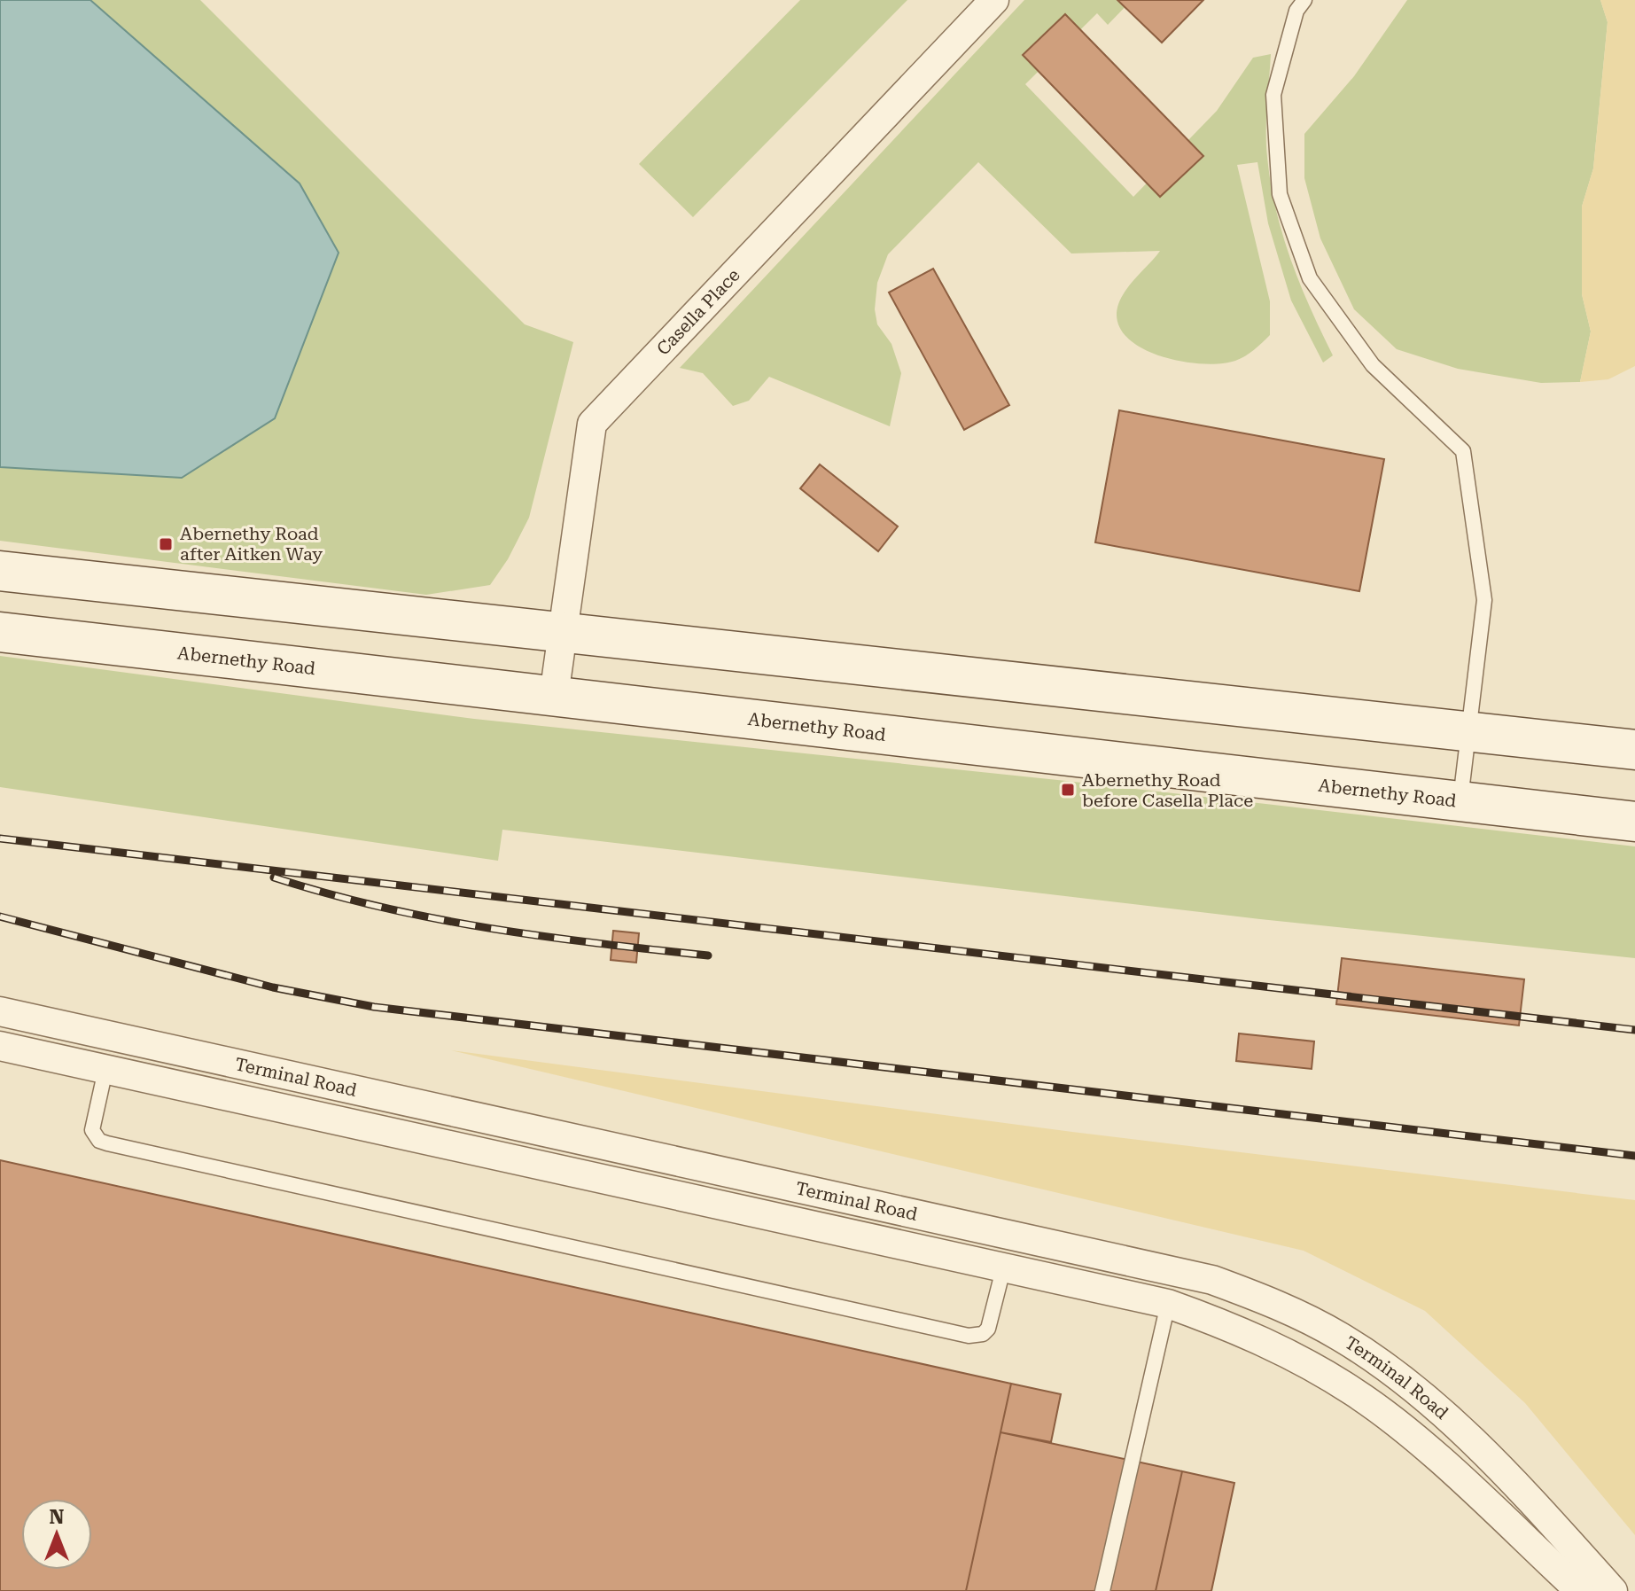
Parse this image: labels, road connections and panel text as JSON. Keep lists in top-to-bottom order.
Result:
{
  "streets": {
    "main road": ["Abernethy Road"],
    "street": ["Casella Place", "Terminal Road"]
  },
  "crossings": [
    ["Casella Place", "Abernethy Road"]
  ],
  "places": {
    "transit": ["Abernethy Road after Aitken Way", "Abernethy Road before Casella Place"]
  },
  "north": "top"
}
